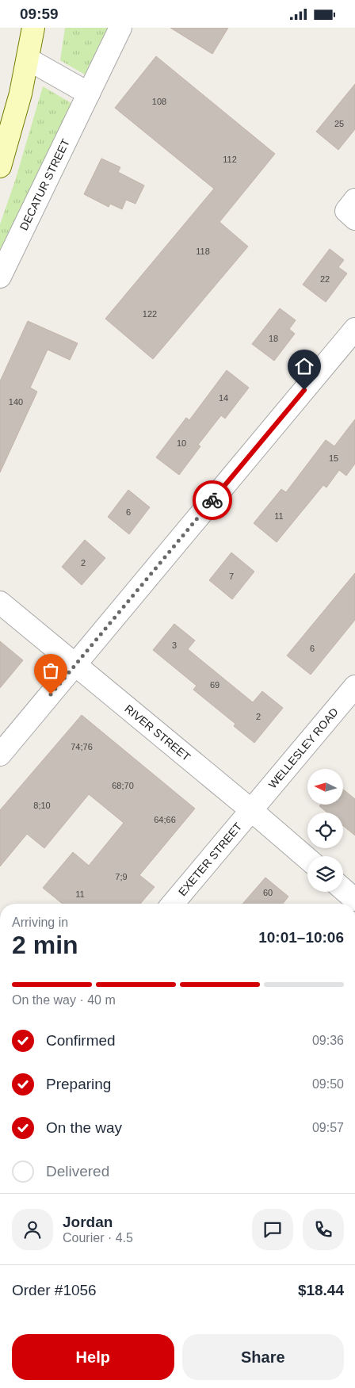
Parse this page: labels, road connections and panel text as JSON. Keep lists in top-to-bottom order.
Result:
{
  "streets": {
    "street": [
      "DECATUR STREET",
      "RIVER STREET",
      "WELLESLEY ROAD",
      "EXETER STREET"
    ]
  },
  "crossings": [
    ["RIVER STREET", "WELLESLEY ROAD"],
    ["RIVER STREET", "EXETER STREET"],
    ["WELLESLEY ROAD", "EXETER STREET"]
  ],
  "house_numbers": [
    "108",
    "25",
    "112",
    "118",
    "22",
    "122",
    "18",
    "14",
    "140",
    "10",
    "15",
    "6",
    "11",
    "2",
    "7",
    "3",
    "6",
    "69",
    "2",
    "74;76",
    "68;70",
    "8;10",
    "64;66",
    "7;9",
    "60",
    "11"
  ],
  "north": "left",
  "page": {
    "status": "09:59",
    "heading": ["2 min", "Arriving in", "10:01–10:06"],
    "panel": [
      "Jordan",
      "Courier · 4.5",
      "Order #1056",
      "$18.44"
    ],
    "bar": "On the way · 40 m",
    "list": [
      ["Confirmed", "09:36"],
      ["Preparing", "09:50"],
      ["On the way", "09:57"],
      "Delivered"
    ],
    "buttons": ["Help", "Share"]
  }
}
